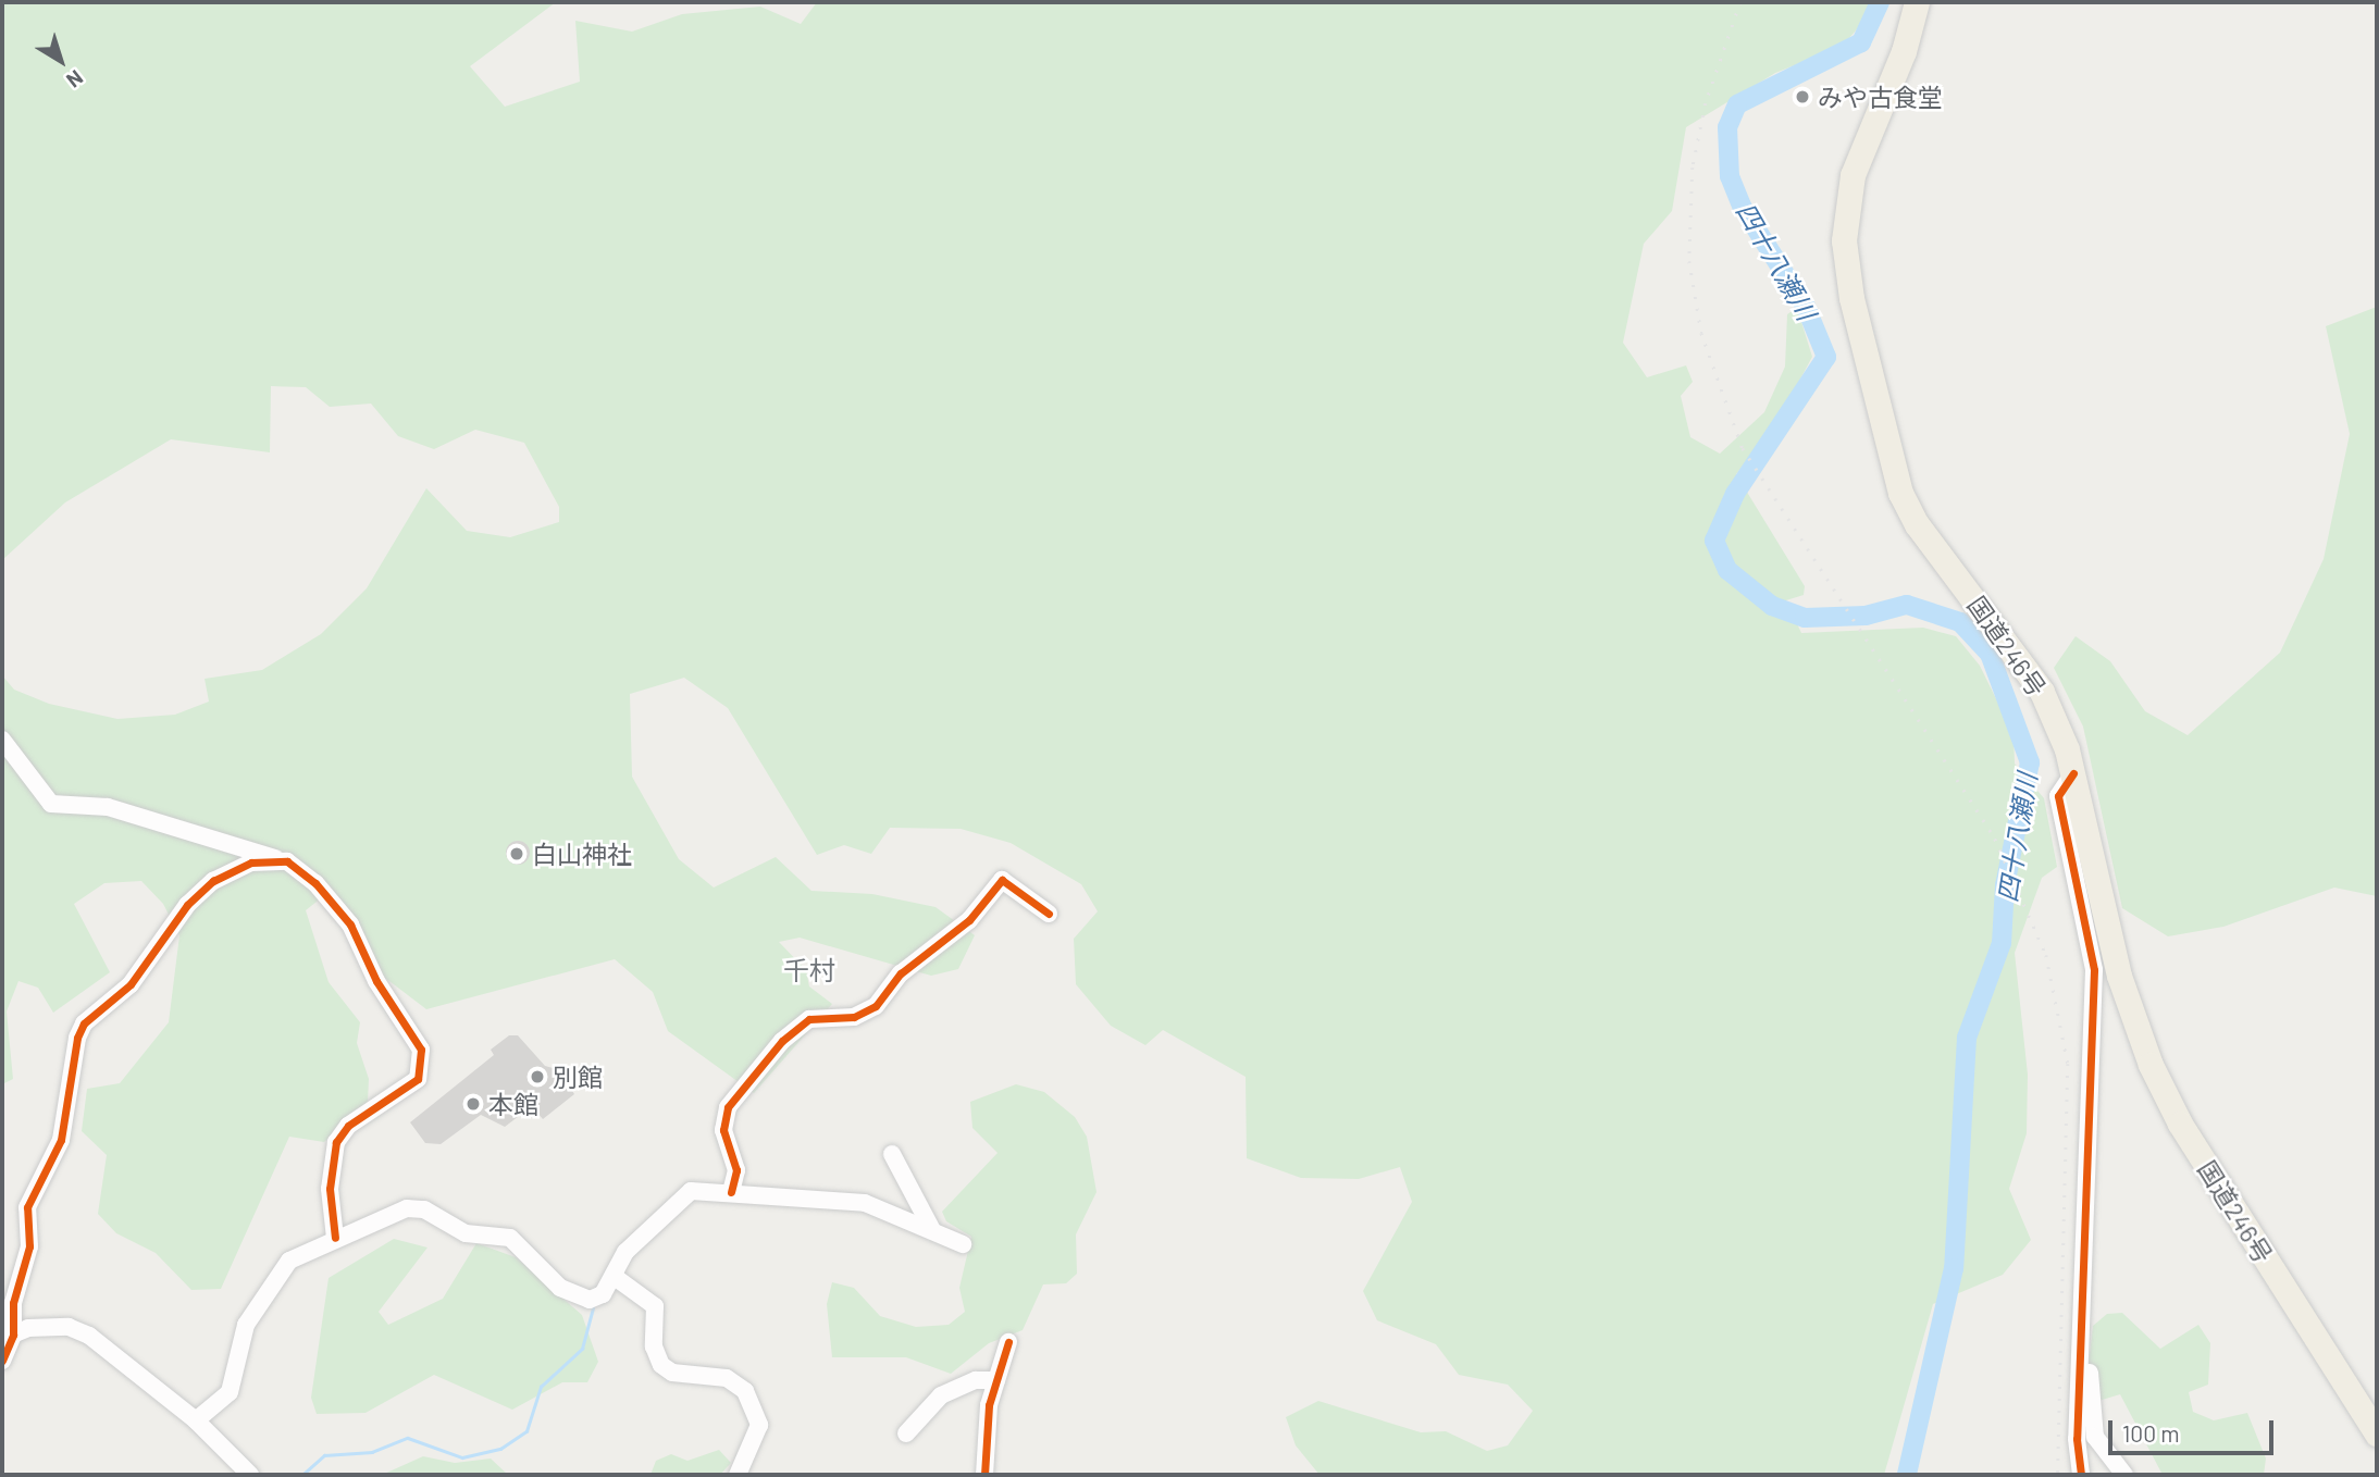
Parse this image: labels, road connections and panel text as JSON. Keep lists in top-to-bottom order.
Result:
{
  "streets": {
    "highway": ["国道246号"]
  },
  "districts": ["千村"],
  "water": ["四十八瀬川"],
  "places": [
    "みや古食堂",
    "白山神社",
    "別館",
    "本館"
  ],
  "scale_bar": "100 m",
  "north": "bottom right"
}
